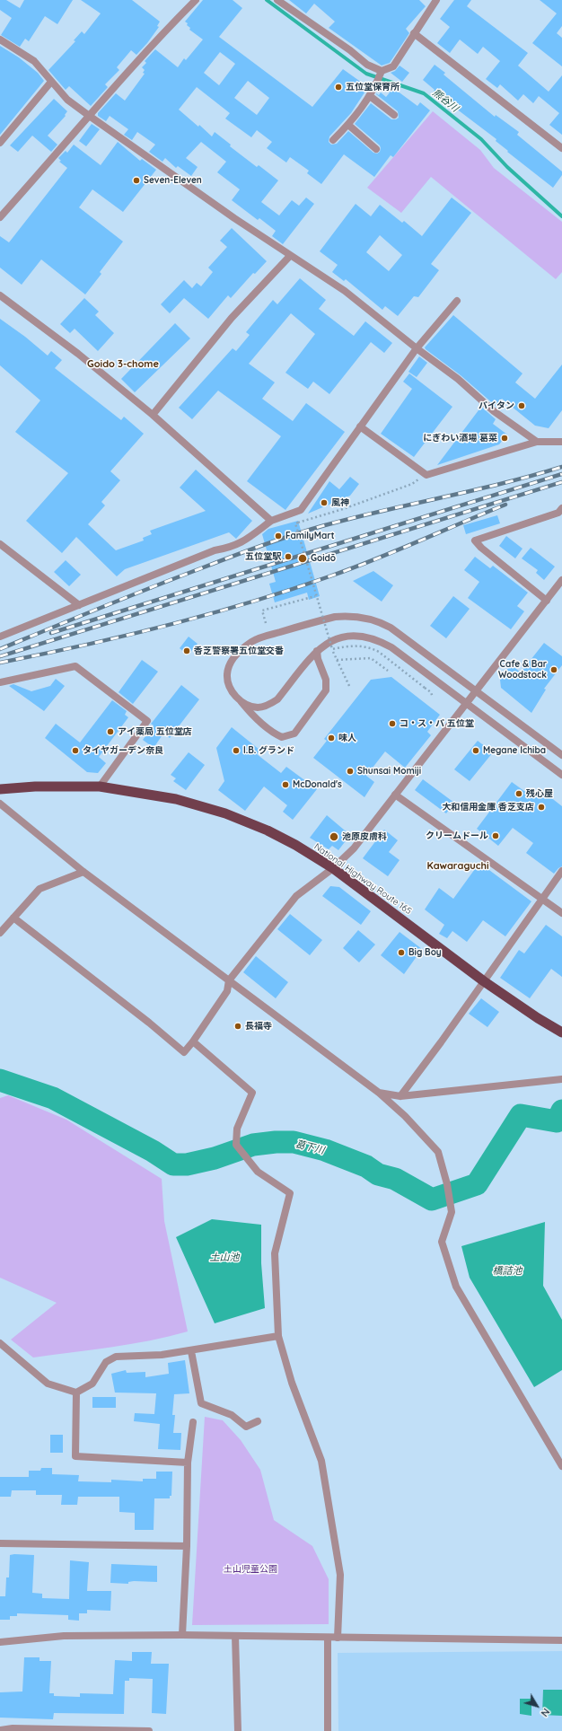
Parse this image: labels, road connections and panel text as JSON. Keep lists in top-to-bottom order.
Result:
{
  "streets": {
    "highway": ["National Highway Route 165"]
  },
  "districts": ["Goido 3-chome", "Kawaraguchi"],
  "water": [
    "熊谷川",
    "葛下川",
    "土山池",
    "橋詰池"
  ],
  "parks": ["土山児童公園"],
  "places": [
    "五位堂保育所",
    "Seven-Eleven",
    "パイタン",
    "にぎわい酒場 葛菜",
    "風神",
    "FamilyMart",
    "五位堂駅",
    "Goidō",
    "香芝警察署五位堂交番",
    "Cafe & Bar Woodstock",
    "コ・ス・パ 五位堂",
    "アイ薬局 五位堂店",
    "味人",
    "タイヤガーデン奈良",
    "I.B. グランド",
    "Megane Ichiba",
    "Shunsai Momiji",
    "McDonald's",
    "残心屋",
    "大和信用金庫 香芝支店",
    "クリームドール",
    "池原皮膚科",
    "Big Boy",
    "長福寺"
  ],
  "north": "bottom right"
}
